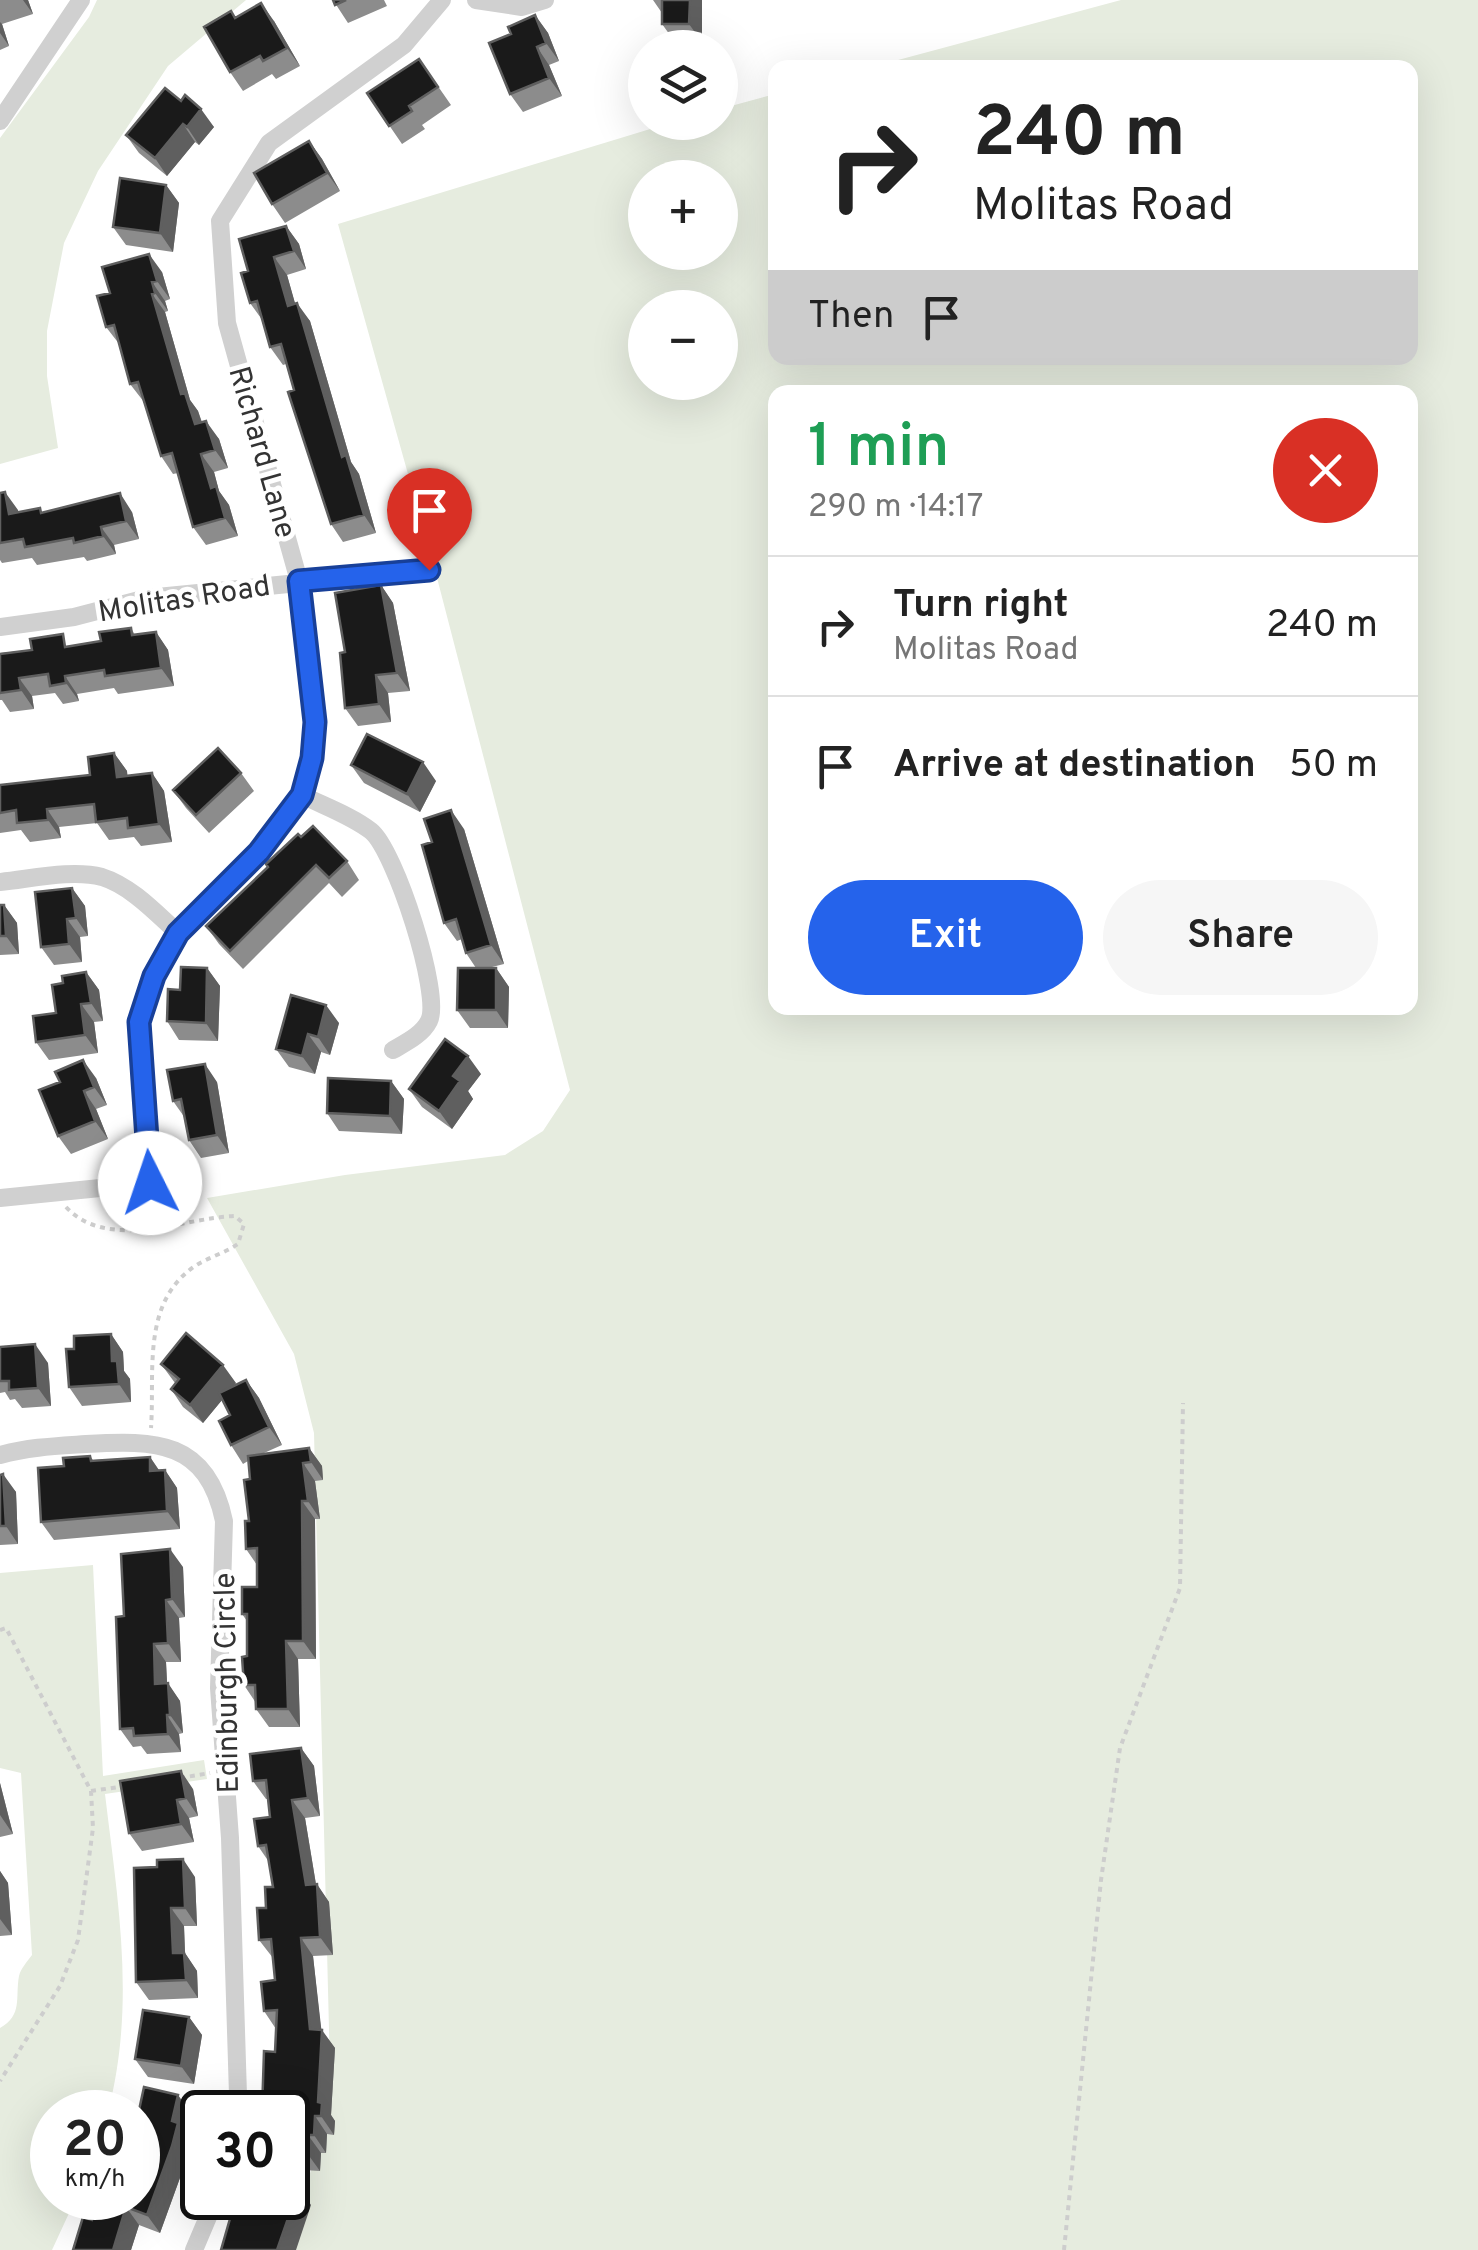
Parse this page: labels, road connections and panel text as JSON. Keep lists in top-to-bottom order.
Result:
{
  "streets": {
    "street": ["Richard Lane", "Molitas Road", "Edinburgh Circle"]
  },
  "crossings": [
    ["Richard Lane", "Molitas Road"]
  ],
  "page": {
    "map_buttons": ["+", "−"],
    "turn": ["240 m", "Molitas Road"],
    "then": "Then",
    "heading": ["1 min", "290 m · 14:17"],
    "list": [
      {
        "name": "Turn right",
        "note": "Molitas Road",
        "value": "240 m"
      },
      {
        "name": "Arrive at destination",
        "value": "50 m"
      }
    ],
    "buttons": ["Exit", "Share"],
    "speed": "20 km/h",
    "limit": "30"
  }
}
